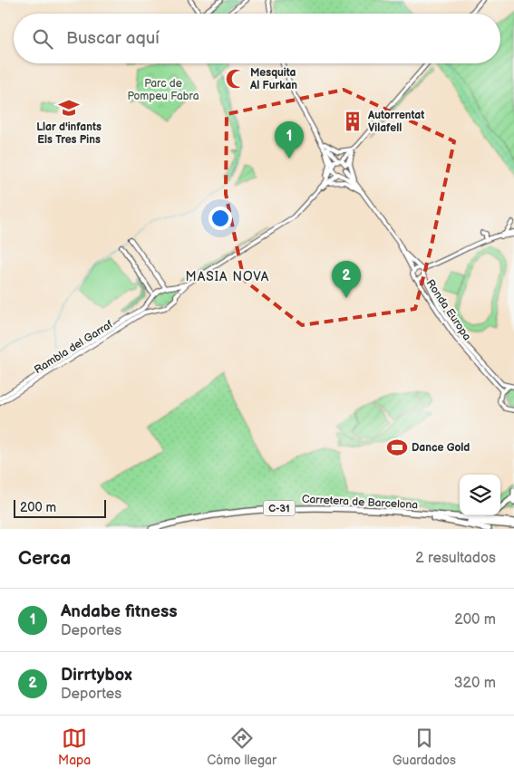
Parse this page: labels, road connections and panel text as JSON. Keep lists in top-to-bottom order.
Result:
{
  "streets": {
    "highway": ["Carretera de Barcelona", "C-31"],
    "street": ["Ronda Europa", "Rambla del Garraf"]
  },
  "districts": ["MASIA NOVA"],
  "parks": ["Parc de Pompeu Fabra"],
  "places": {
    "mosque": ["Mesquita Al Furkan"],
    "school or university": ["Llar d'infants Els Tres Pins"],
    "building": ["Autorrentat Vilafell"],
    "sports": ["Dance Gold"]
  },
  "scale_bar": "200 m",
  "page": {
    "search": "Buscar aquí",
    "pins": ["1", "2"],
    "scale": "200 m",
    "heading": ["Cerca", "2 resultados"],
    "list": [
      {
        "mark": "1",
        "name": "Andabe fitness",
        "note": "Deportes",
        "value": "200 m"
      },
      {
        "mark": "2",
        "name": "Dirrtybox",
        "note": "Deportes",
        "value": "320 m"
      }
    ],
    "nav": ["Mapa", "Cómo llegar", "Guardados"]
  }
}
